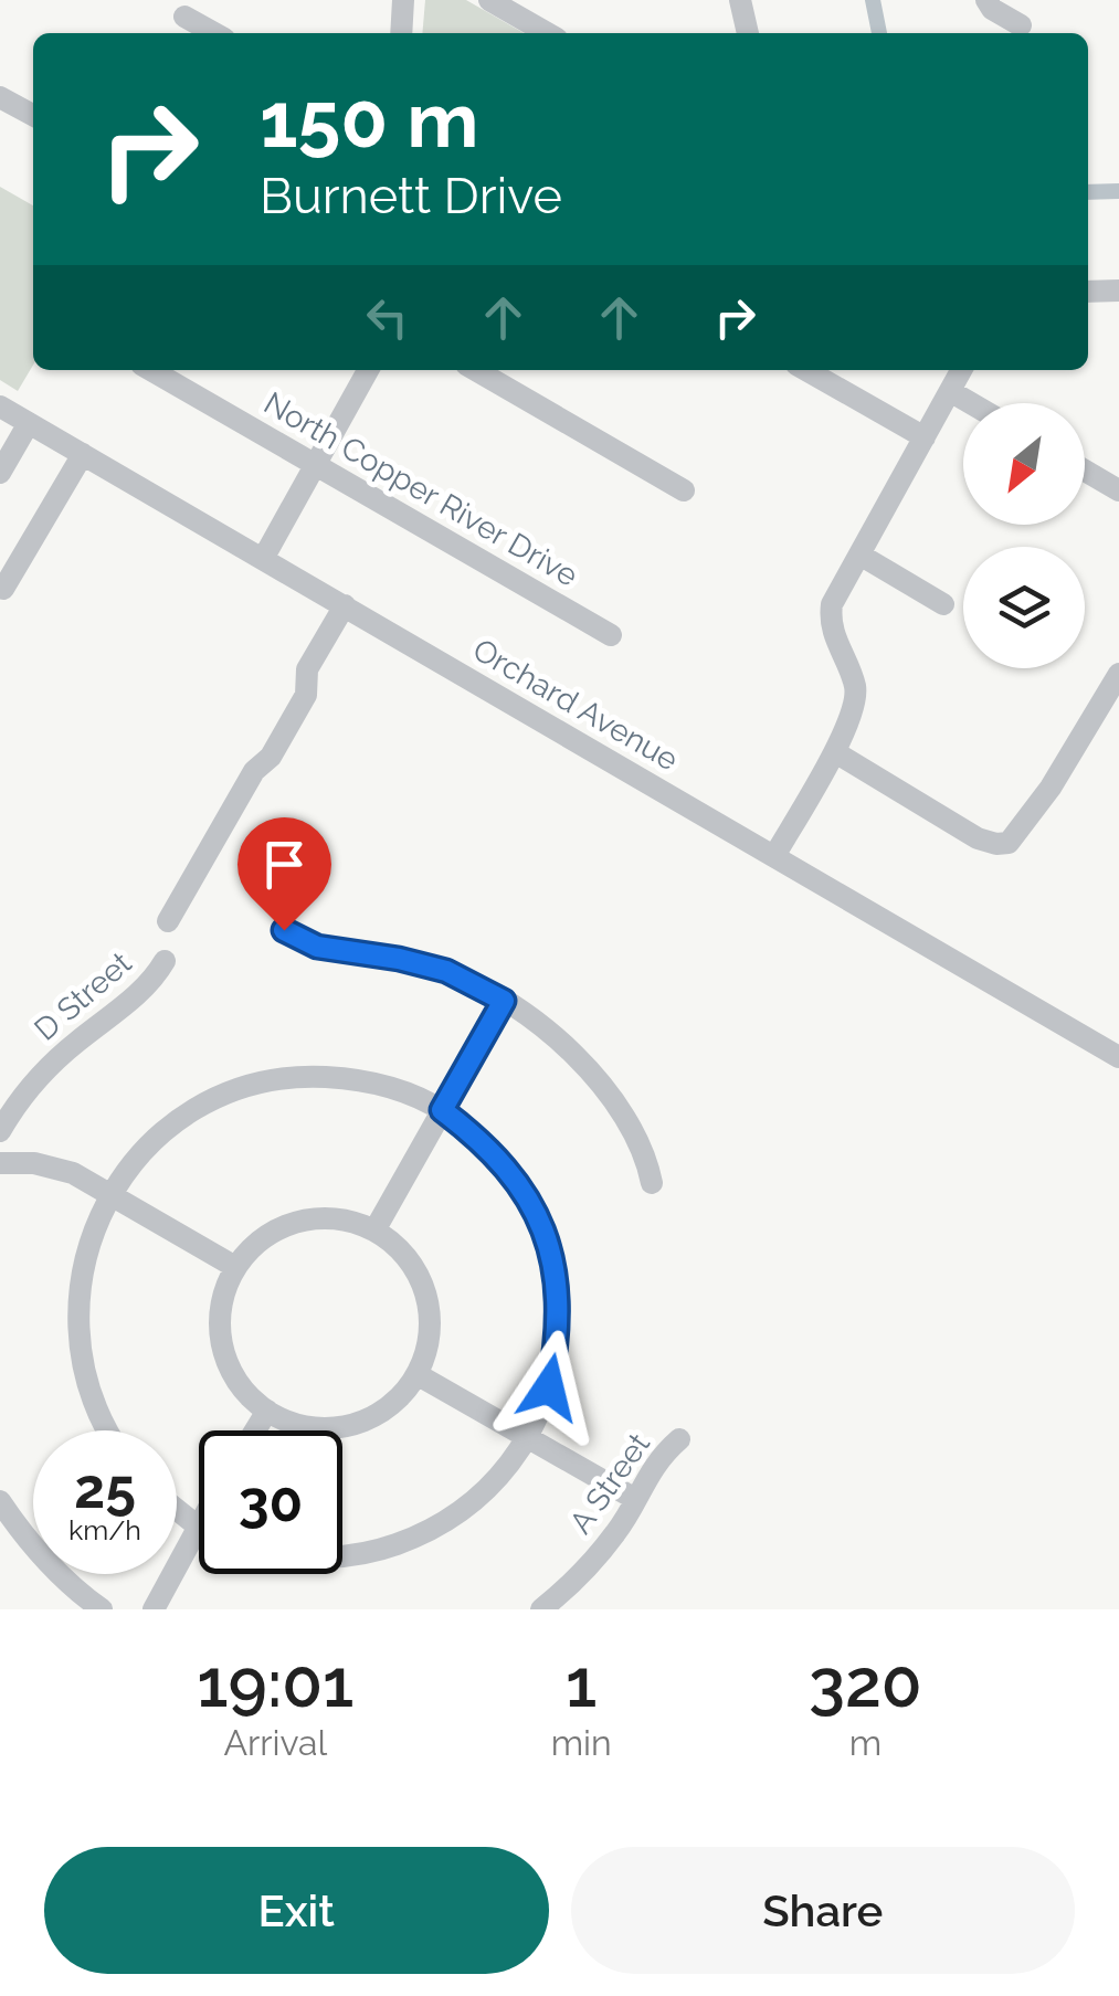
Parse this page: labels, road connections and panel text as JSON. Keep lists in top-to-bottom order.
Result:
{
  "streets": {
    "street": [
      "North Copper River Drive",
      "Orchard Avenue",
      "D Street",
      "A Street"
    ]
  },
  "north": "bottom left",
  "page": {
    "turn": ["150 m", "Burnett Drive"],
    "speed": "25 km/h",
    "limit": "30",
    "eta": [
      "19:01",
      "Arrival",
      "1",
      "min",
      "320",
      "m"
    ],
    "buttons": ["Exit", "Share"]
  }
}
